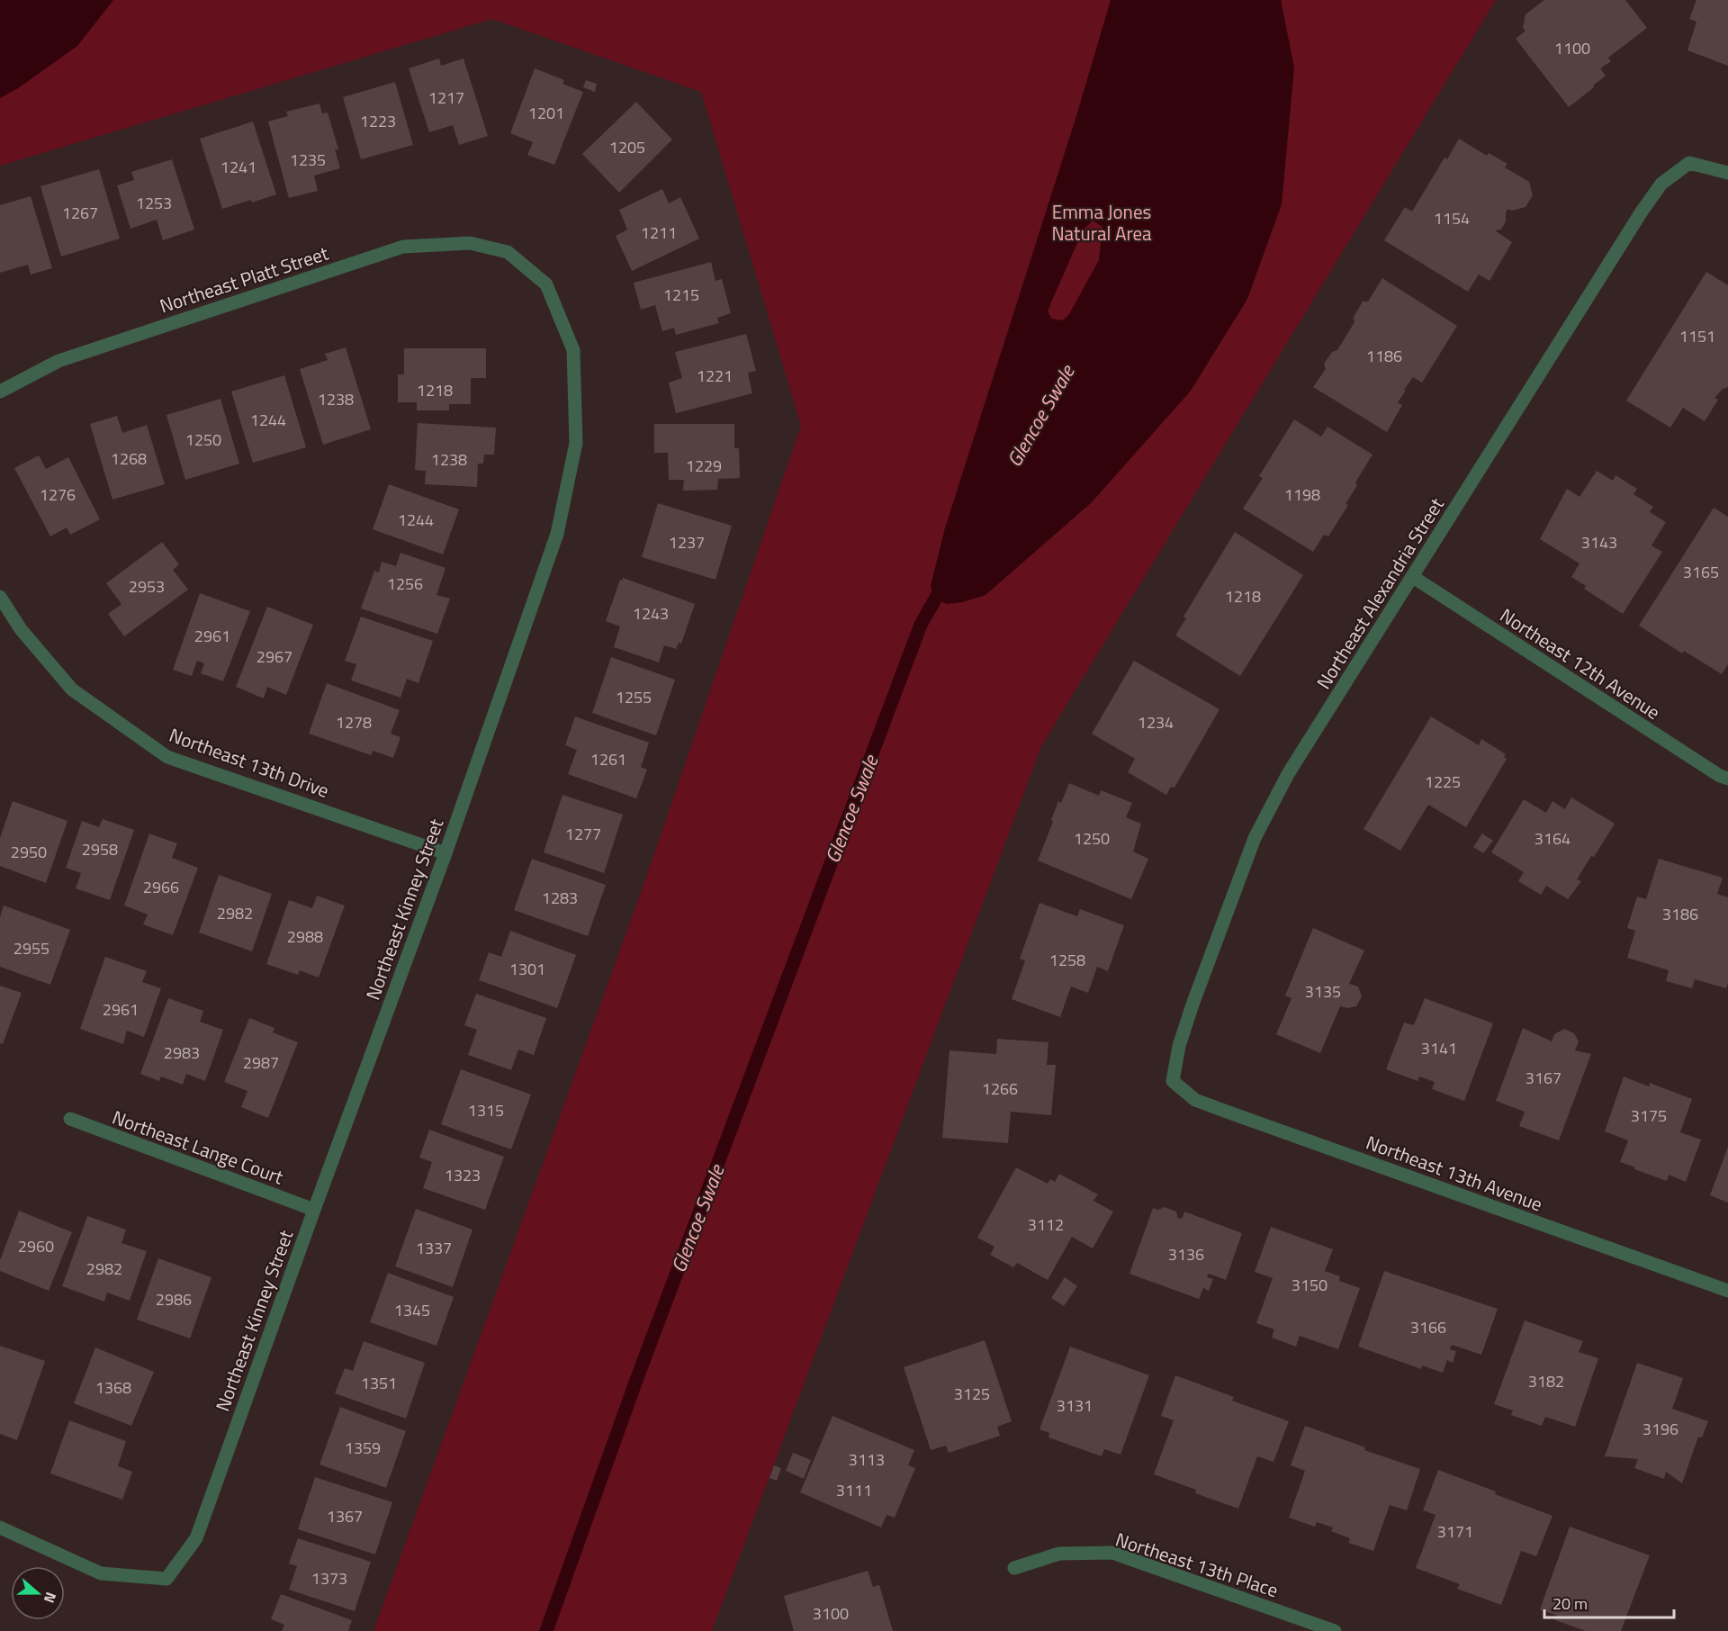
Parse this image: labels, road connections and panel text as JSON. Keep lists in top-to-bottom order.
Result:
{
  "streets": {
    "street": [
      "Northeast Platt Street",
      "Northeast Alexandria Street",
      "Northeast 12th Avenue",
      "Northeast 13th Drive",
      "Northeast Kinney Street",
      "Northeast Lange Court",
      "Northeast 13th Avenue",
      "Northeast 13th Place"
    ]
  },
  "crossings": [
    ["Northeast Platt Street", "Northeast Kinney Street"],
    ["Northeast Alexandria Street", "Northeast 12th Avenue"],
    ["Northeast Alexandria Street", "Northeast 13th Avenue"],
    ["Northeast 13th Drive", "Northeast Kinney Street"],
    ["Northeast Kinney Street", "Northeast Lange Court"]
  ],
  "water": ["Glencoe Swale"],
  "parks": ["Emma Jones Natural Area"],
  "house_numbers": [
    "1100",
    "1217",
    "1201",
    "1223",
    "1205",
    "1235",
    "1241",
    "1253",
    "1267",
    "1154",
    "1211",
    "1215",
    "1151",
    "1186",
    "1221",
    "1218",
    "1238",
    "1244",
    "1250",
    "1268",
    "1238",
    "1229",
    "1276",
    "1198",
    "1244",
    "1237",
    "3143",
    "3165",
    "1256",
    "2953",
    "1218",
    "1243",
    "2961",
    "2967",
    "1255",
    "1278",
    "1234",
    "1261",
    "1225",
    "1277",
    "1250",
    "3164",
    "2958",
    "2950",
    "2966",
    "1283",
    "2982",
    "3186",
    "2988",
    "2955",
    "1258",
    "1301",
    "3135",
    "2961",
    "3141",
    "2983",
    "2987",
    "3167",
    "1266",
    "1315",
    "3175",
    "1323",
    "3112",
    "2960",
    "1337",
    "3136",
    "2982",
    "3150",
    "2986",
    "1345",
    "3166",
    "3182",
    "1351",
    "1368",
    "3125",
    "3131",
    "3196",
    "1359",
    "3113",
    "3111",
    "1367",
    "3171",
    "1373",
    "3100"
  ],
  "scale_bar": "20 m",
  "north": "right"
}
